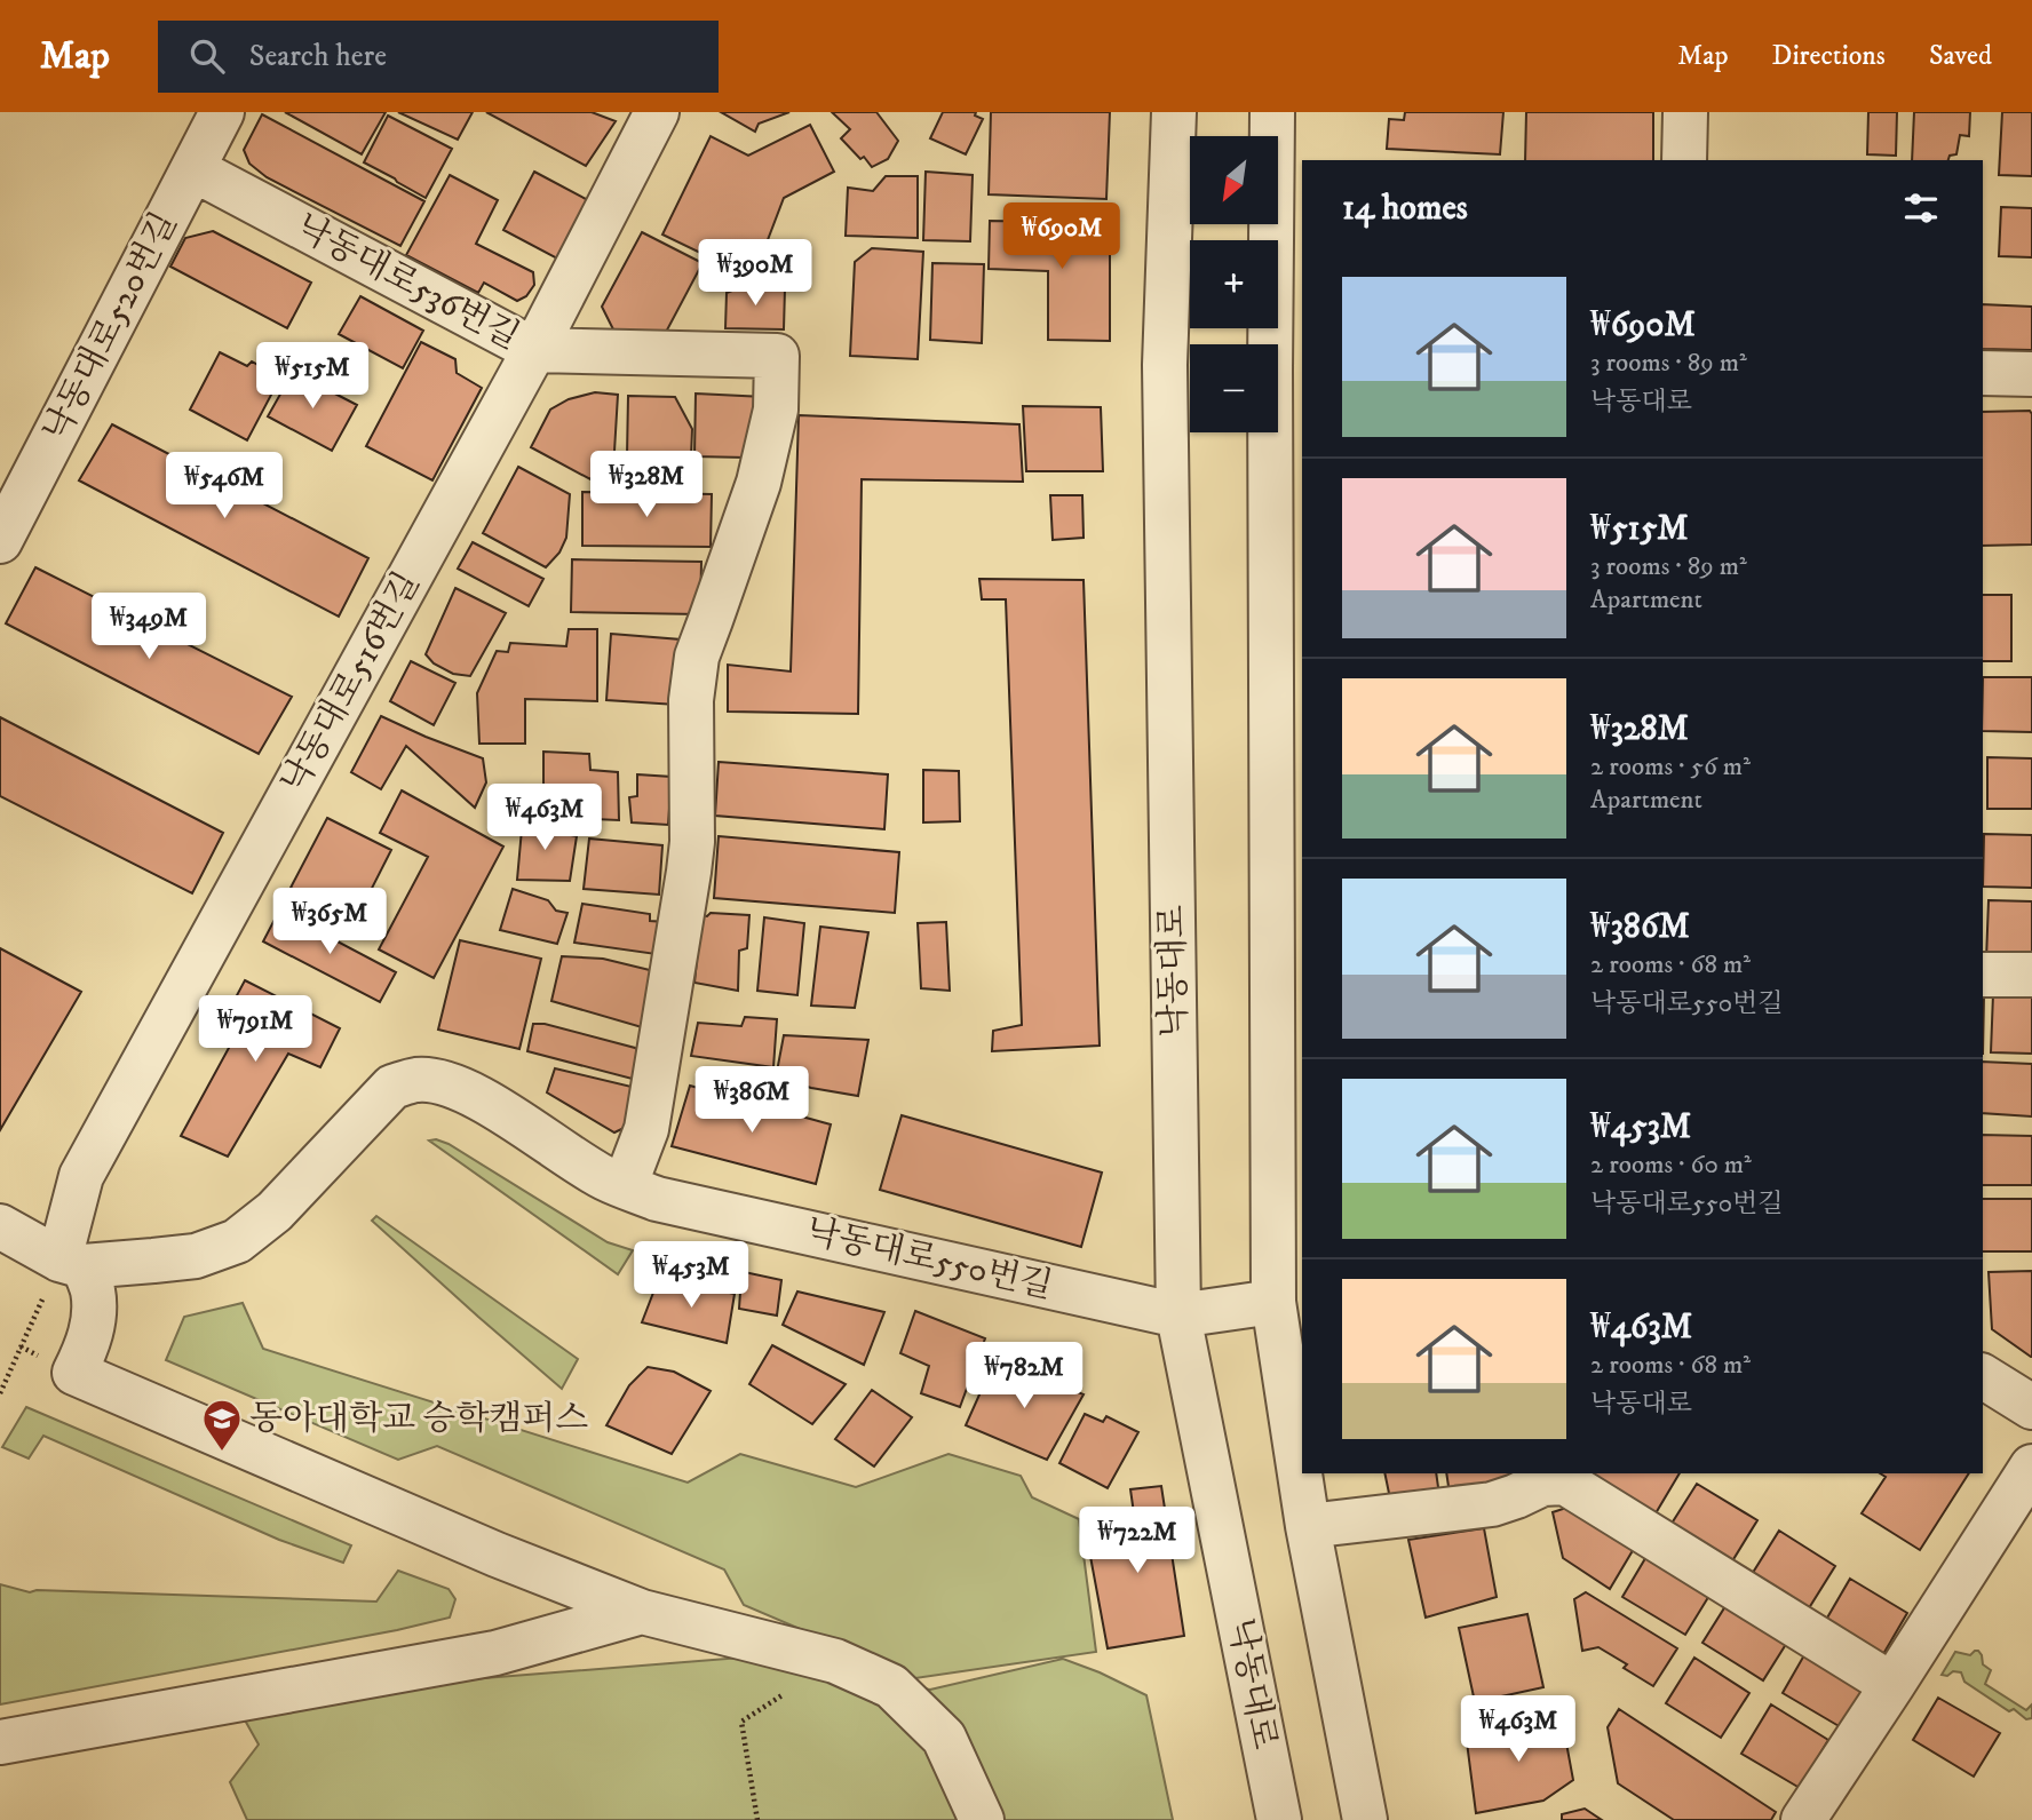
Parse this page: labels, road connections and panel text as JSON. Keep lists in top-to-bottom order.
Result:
{
  "streets": {
    "street": [
      "낙동대로536번길",
      "낙동대로520번길",
      "낙동대로516번길",
      "낙동대로",
      "낙동대로550번길"
    ]
  },
  "crossings": [
    ["낙동대로536번길", "낙동대로520번길"],
    ["낙동대로536번길", "낙동대로516번길"],
    ["낙동대로536번길", "낙동대로550번길"],
    ["낙동대로516번길", "낙동대로550번길"],
    ["낙동대로", "낙동대로550번길"]
  ],
  "places": {
    "school or university": ["동아대학교 승학캠퍼스"]
  },
  "north": "bottom left",
  "page": {
    "header": "Map",
    "search": "Search here",
    "nav": ["Map", "Directions", "Saved"],
    "map_buttons": ["+", "−"],
    "heading": "14 homes",
    "price": [
      "₩690M",
      "₩390M",
      "₩515M",
      "₩328M",
      "₩546M",
      "₩349M",
      "₩463M",
      "₩365M",
      "₩791M",
      "₩386M",
      "₩453M",
      "₩782M",
      "₩722M",
      "₩463M"
    ],
    "list": [
      {
        "name": "₩690M",
        "note": "3 rooms · 89 m² · 낙동대로"
      },
      {
        "name": "₩515M",
        "note": "3 rooms · 89 m² · Apartment"
      },
      {
        "name": "₩328M",
        "note": "2 rooms · 56 m² · Apartment"
      },
      {
        "name": "₩386M",
        "note": "2 rooms · 68 m² · 낙동대로550번길"
      },
      {
        "name": "₩453M",
        "note": "2 rooms · 60 m² · 낙동대로550번길"
      },
      {
        "name": "₩463M",
        "note": "2 rooms · 68 m² · 낙동대로"
      }
    ]
  }
}
